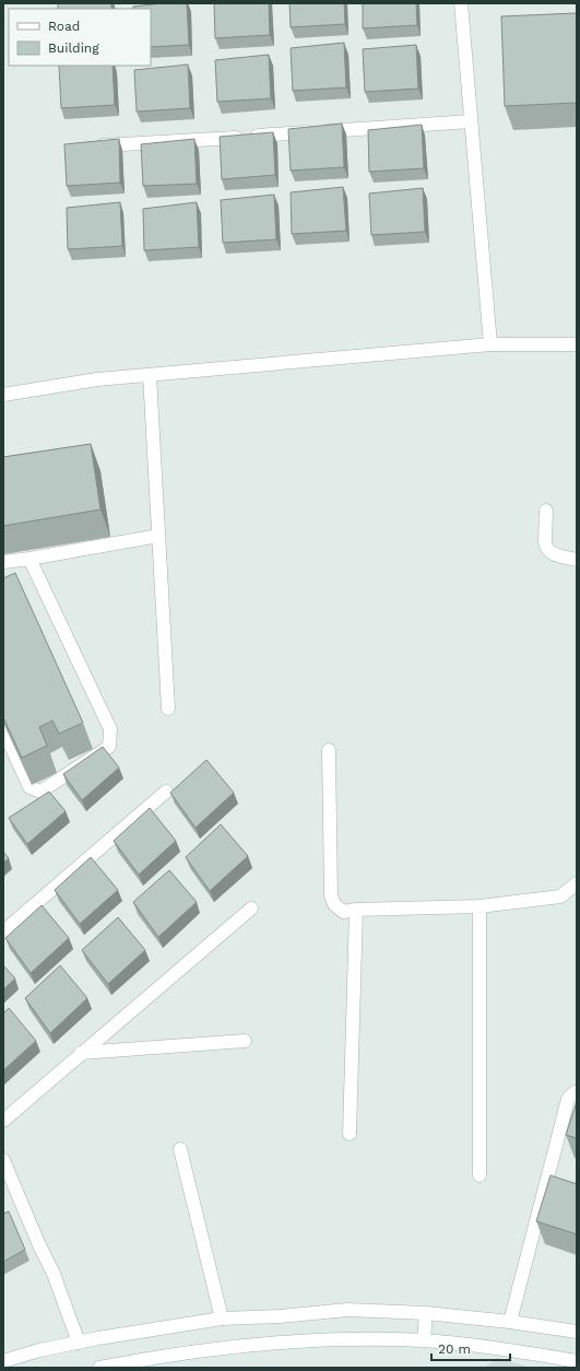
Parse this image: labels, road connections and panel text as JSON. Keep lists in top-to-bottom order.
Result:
{
  "legend": ["Road", "Building"],
  "scale_bar": "20 m"
}
